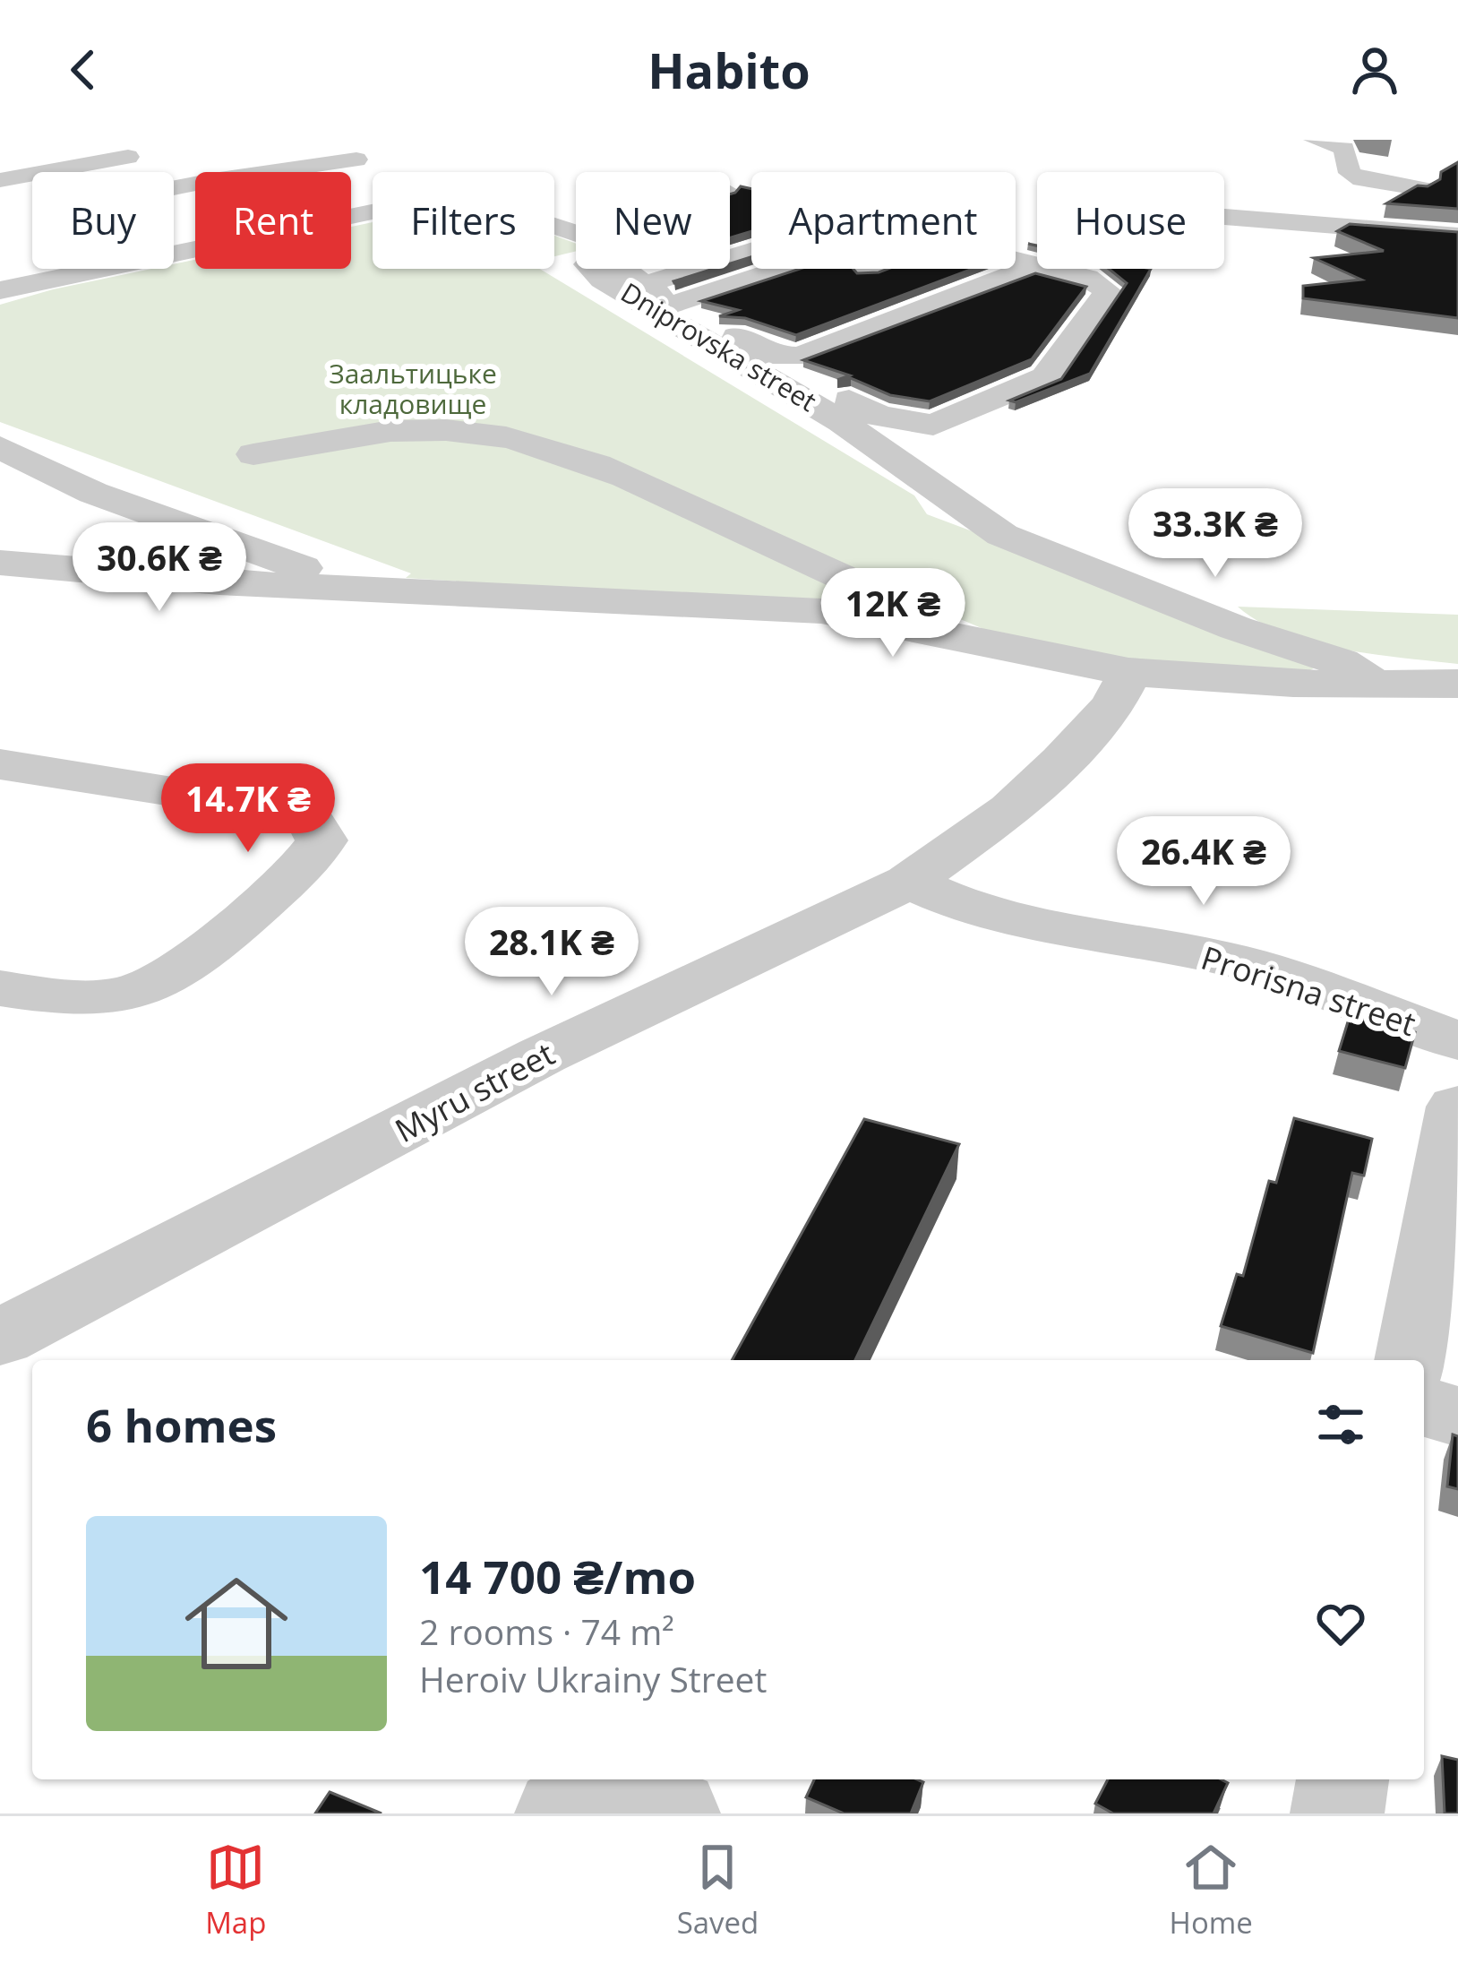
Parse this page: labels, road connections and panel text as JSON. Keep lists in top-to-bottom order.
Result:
{
  "streets": {
    "street": ["Dniprovska street", "Prorisna street", "Myru street"]
  },
  "crossings": [
    ["Prorisna street", "Myru street"]
  ],
  "parks": ["Заальтицьке кладовище"],
  "page": {
    "header": "Habito",
    "chip": [
      "Buy",
      "Rent",
      "Filters",
      "New",
      "Apartment",
      "House"
    ],
    "price": [
      "33.3K ₴",
      "30.6K ₴",
      "12K ₴",
      "14.7K ₴",
      "26.4K ₴",
      "28.1K ₴"
    ],
    "heading": "6 homes",
    "list": [
      {
        "name": "14 700 ₴/mo",
        "note": "2 rooms · 74 m² · Heroiv Ukrainy Street"
      }
    ],
    "tabs": ["Map", "Saved", "Home"]
  }
}
